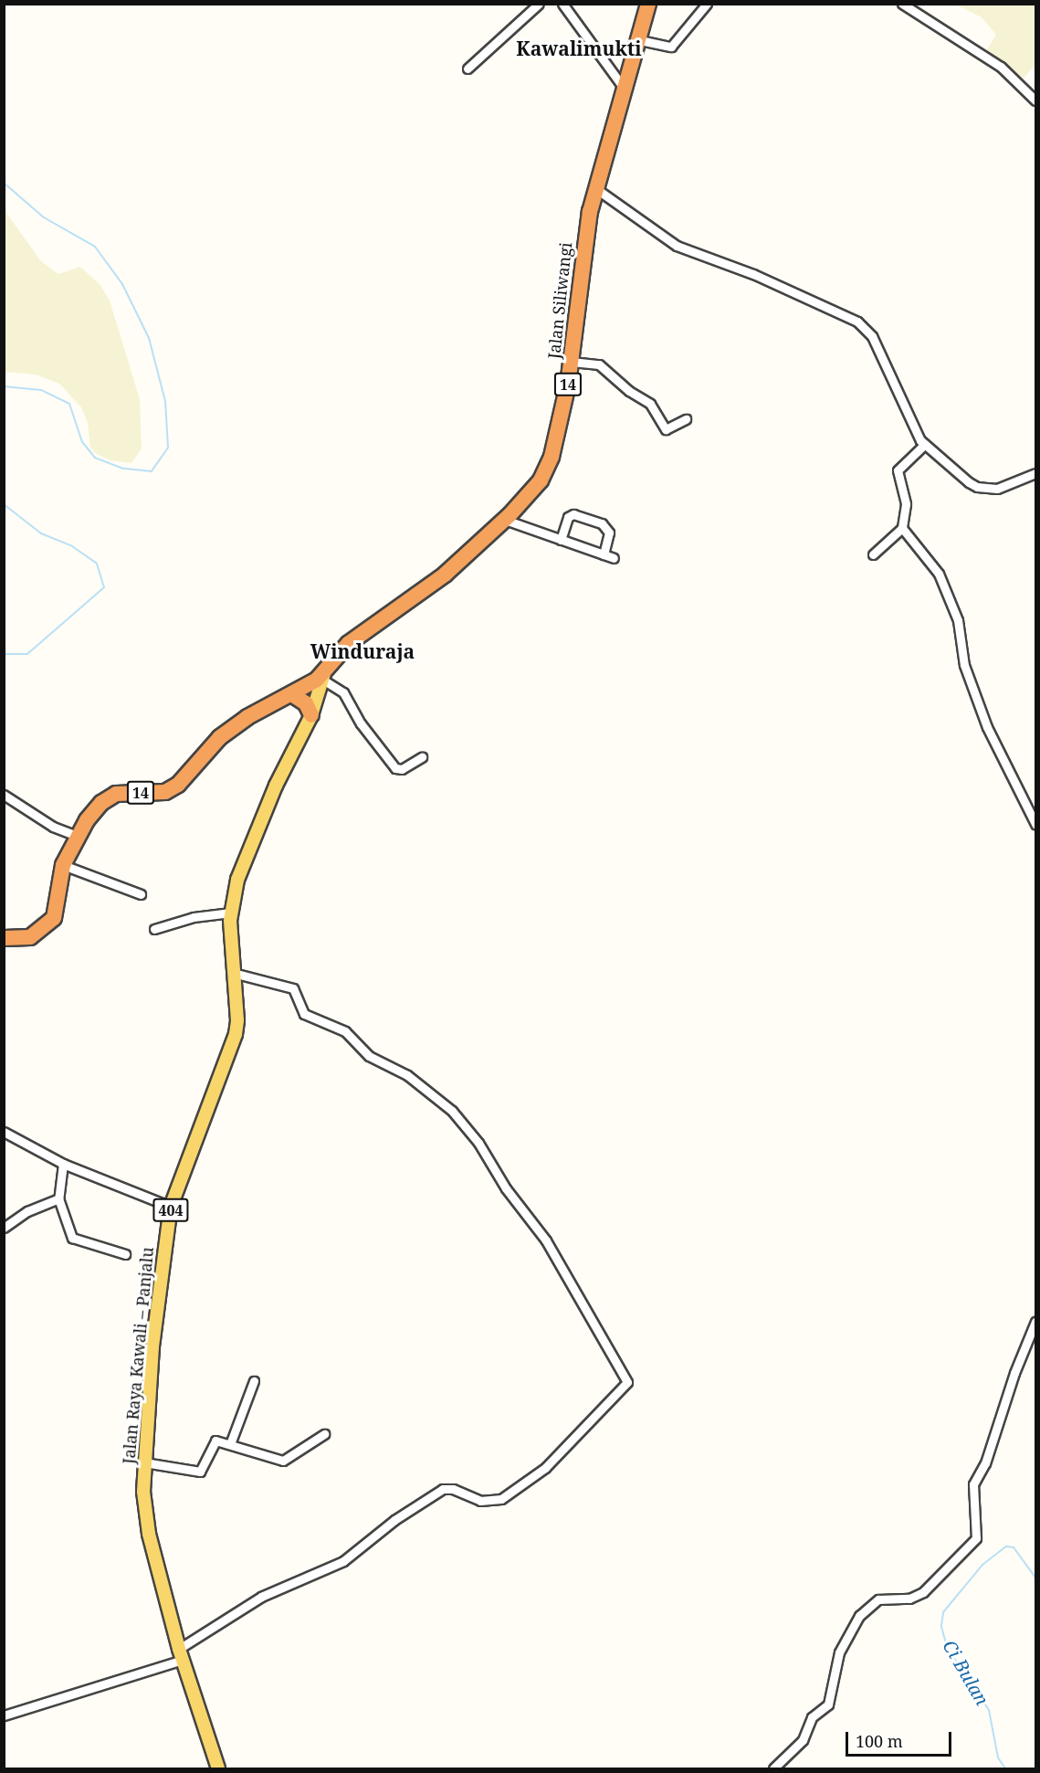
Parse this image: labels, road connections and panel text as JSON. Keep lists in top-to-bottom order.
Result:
{
  "streets": {
    "highway": ["Jalan Siliwangi", "14"],
    "main road": ["404", "Jalan Raya Kawali – Panjalu"]
  },
  "crossings": [
    ["Jalan Siliwangi", "14"],
    ["Jalan Siliwangi", "Jalan Raya Kawali – Panjalu"],
    ["14", "Jalan Raya Kawali – Panjalu"]
  ],
  "districts": ["Kawalimukti", "Winduraja"],
  "water": ["Ci Bulan"],
  "scale_bar": "100 m"
}
